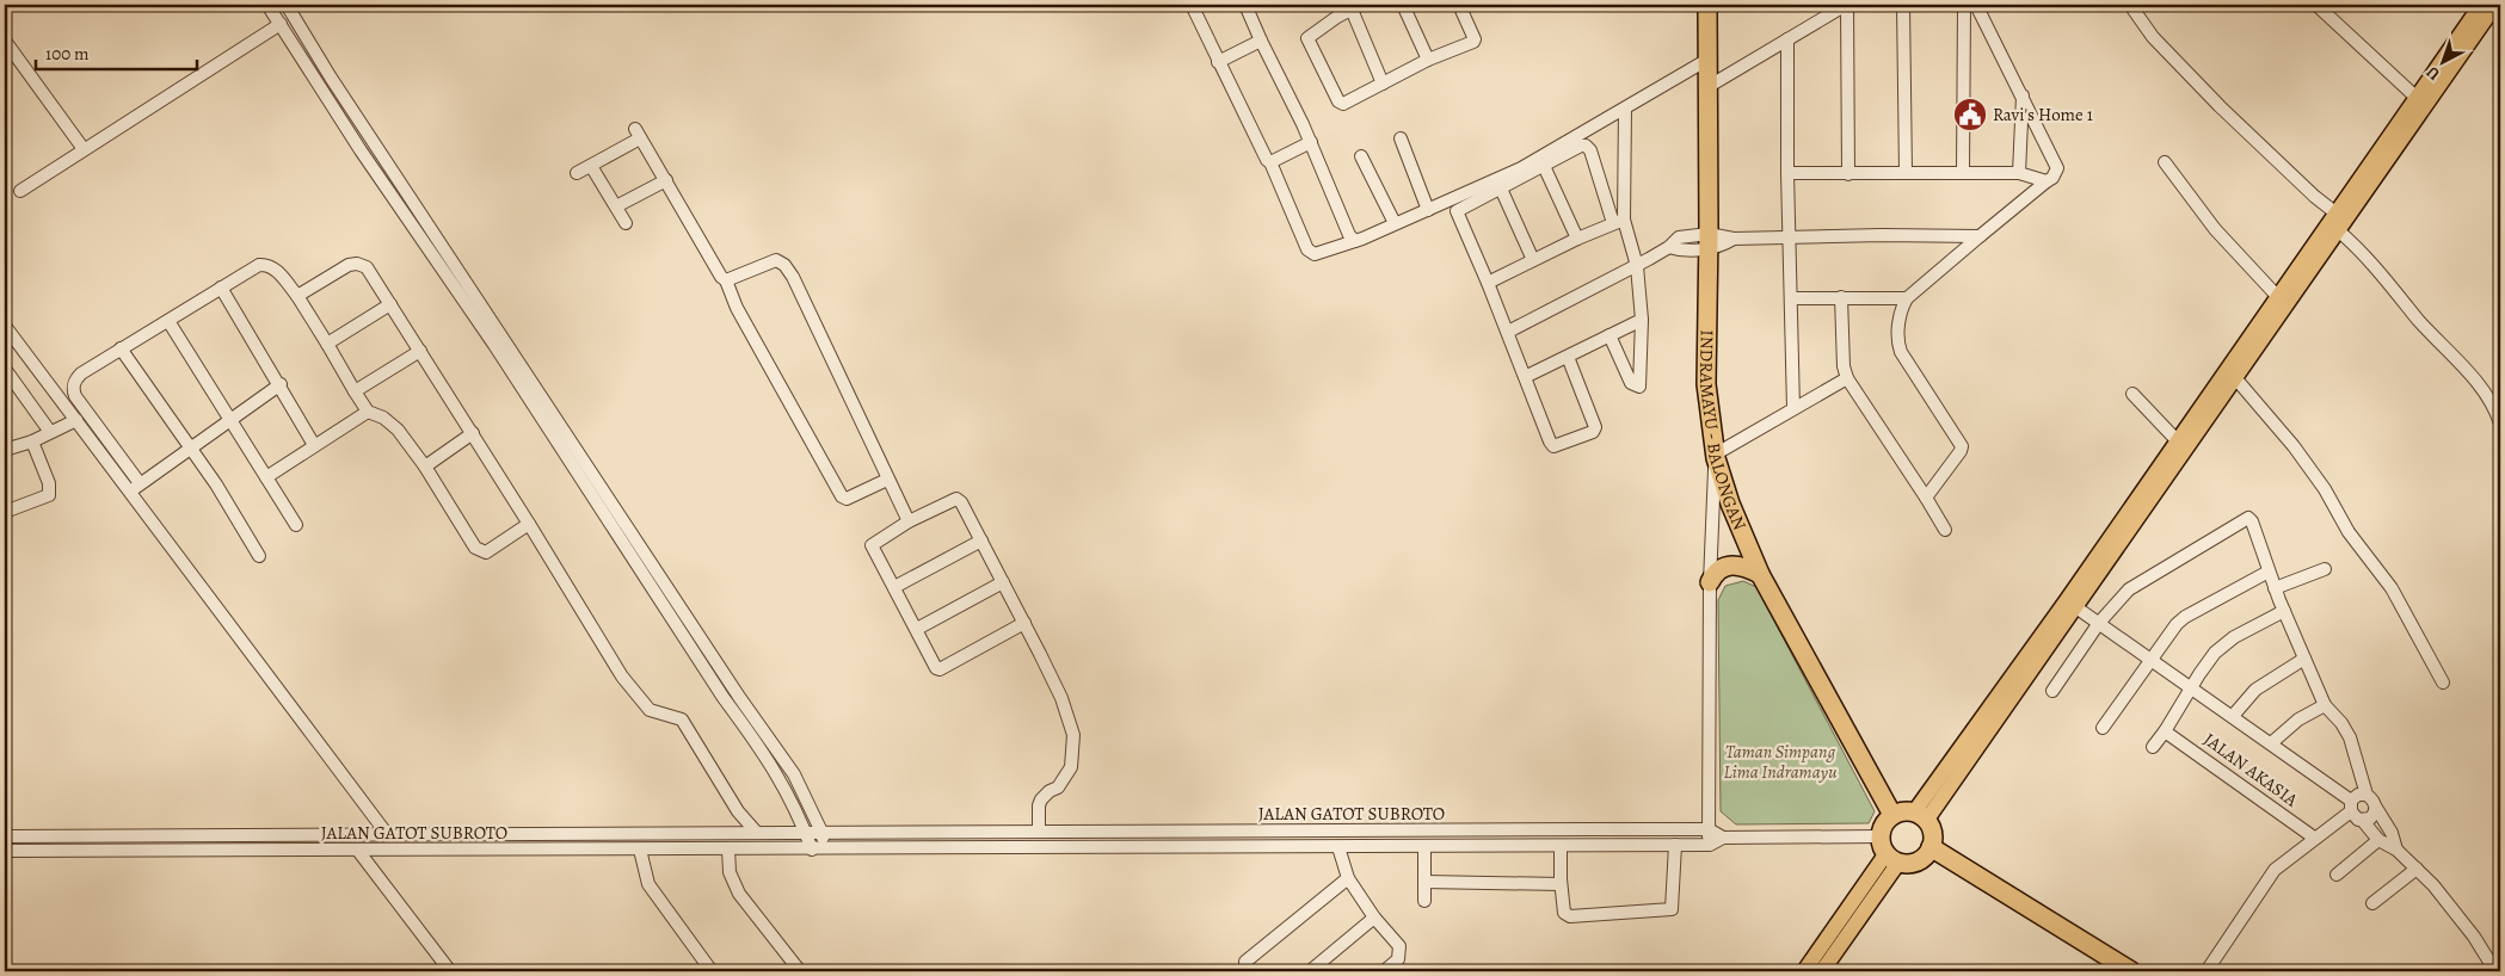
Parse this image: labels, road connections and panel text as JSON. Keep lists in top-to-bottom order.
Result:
{
  "streets": {
    "highway": ["INDRAMAYU - BALONGAN"],
    "street": ["JALAN AKASIA", "JALAN GATOT SUBROTO"]
  },
  "parks": ["Taman Simpang Lima Indramayu"],
  "places": {
    "public building": ["Ravi's Home 1"]
  },
  "scale_bar": "100 m",
  "north": "bottom left"
}
